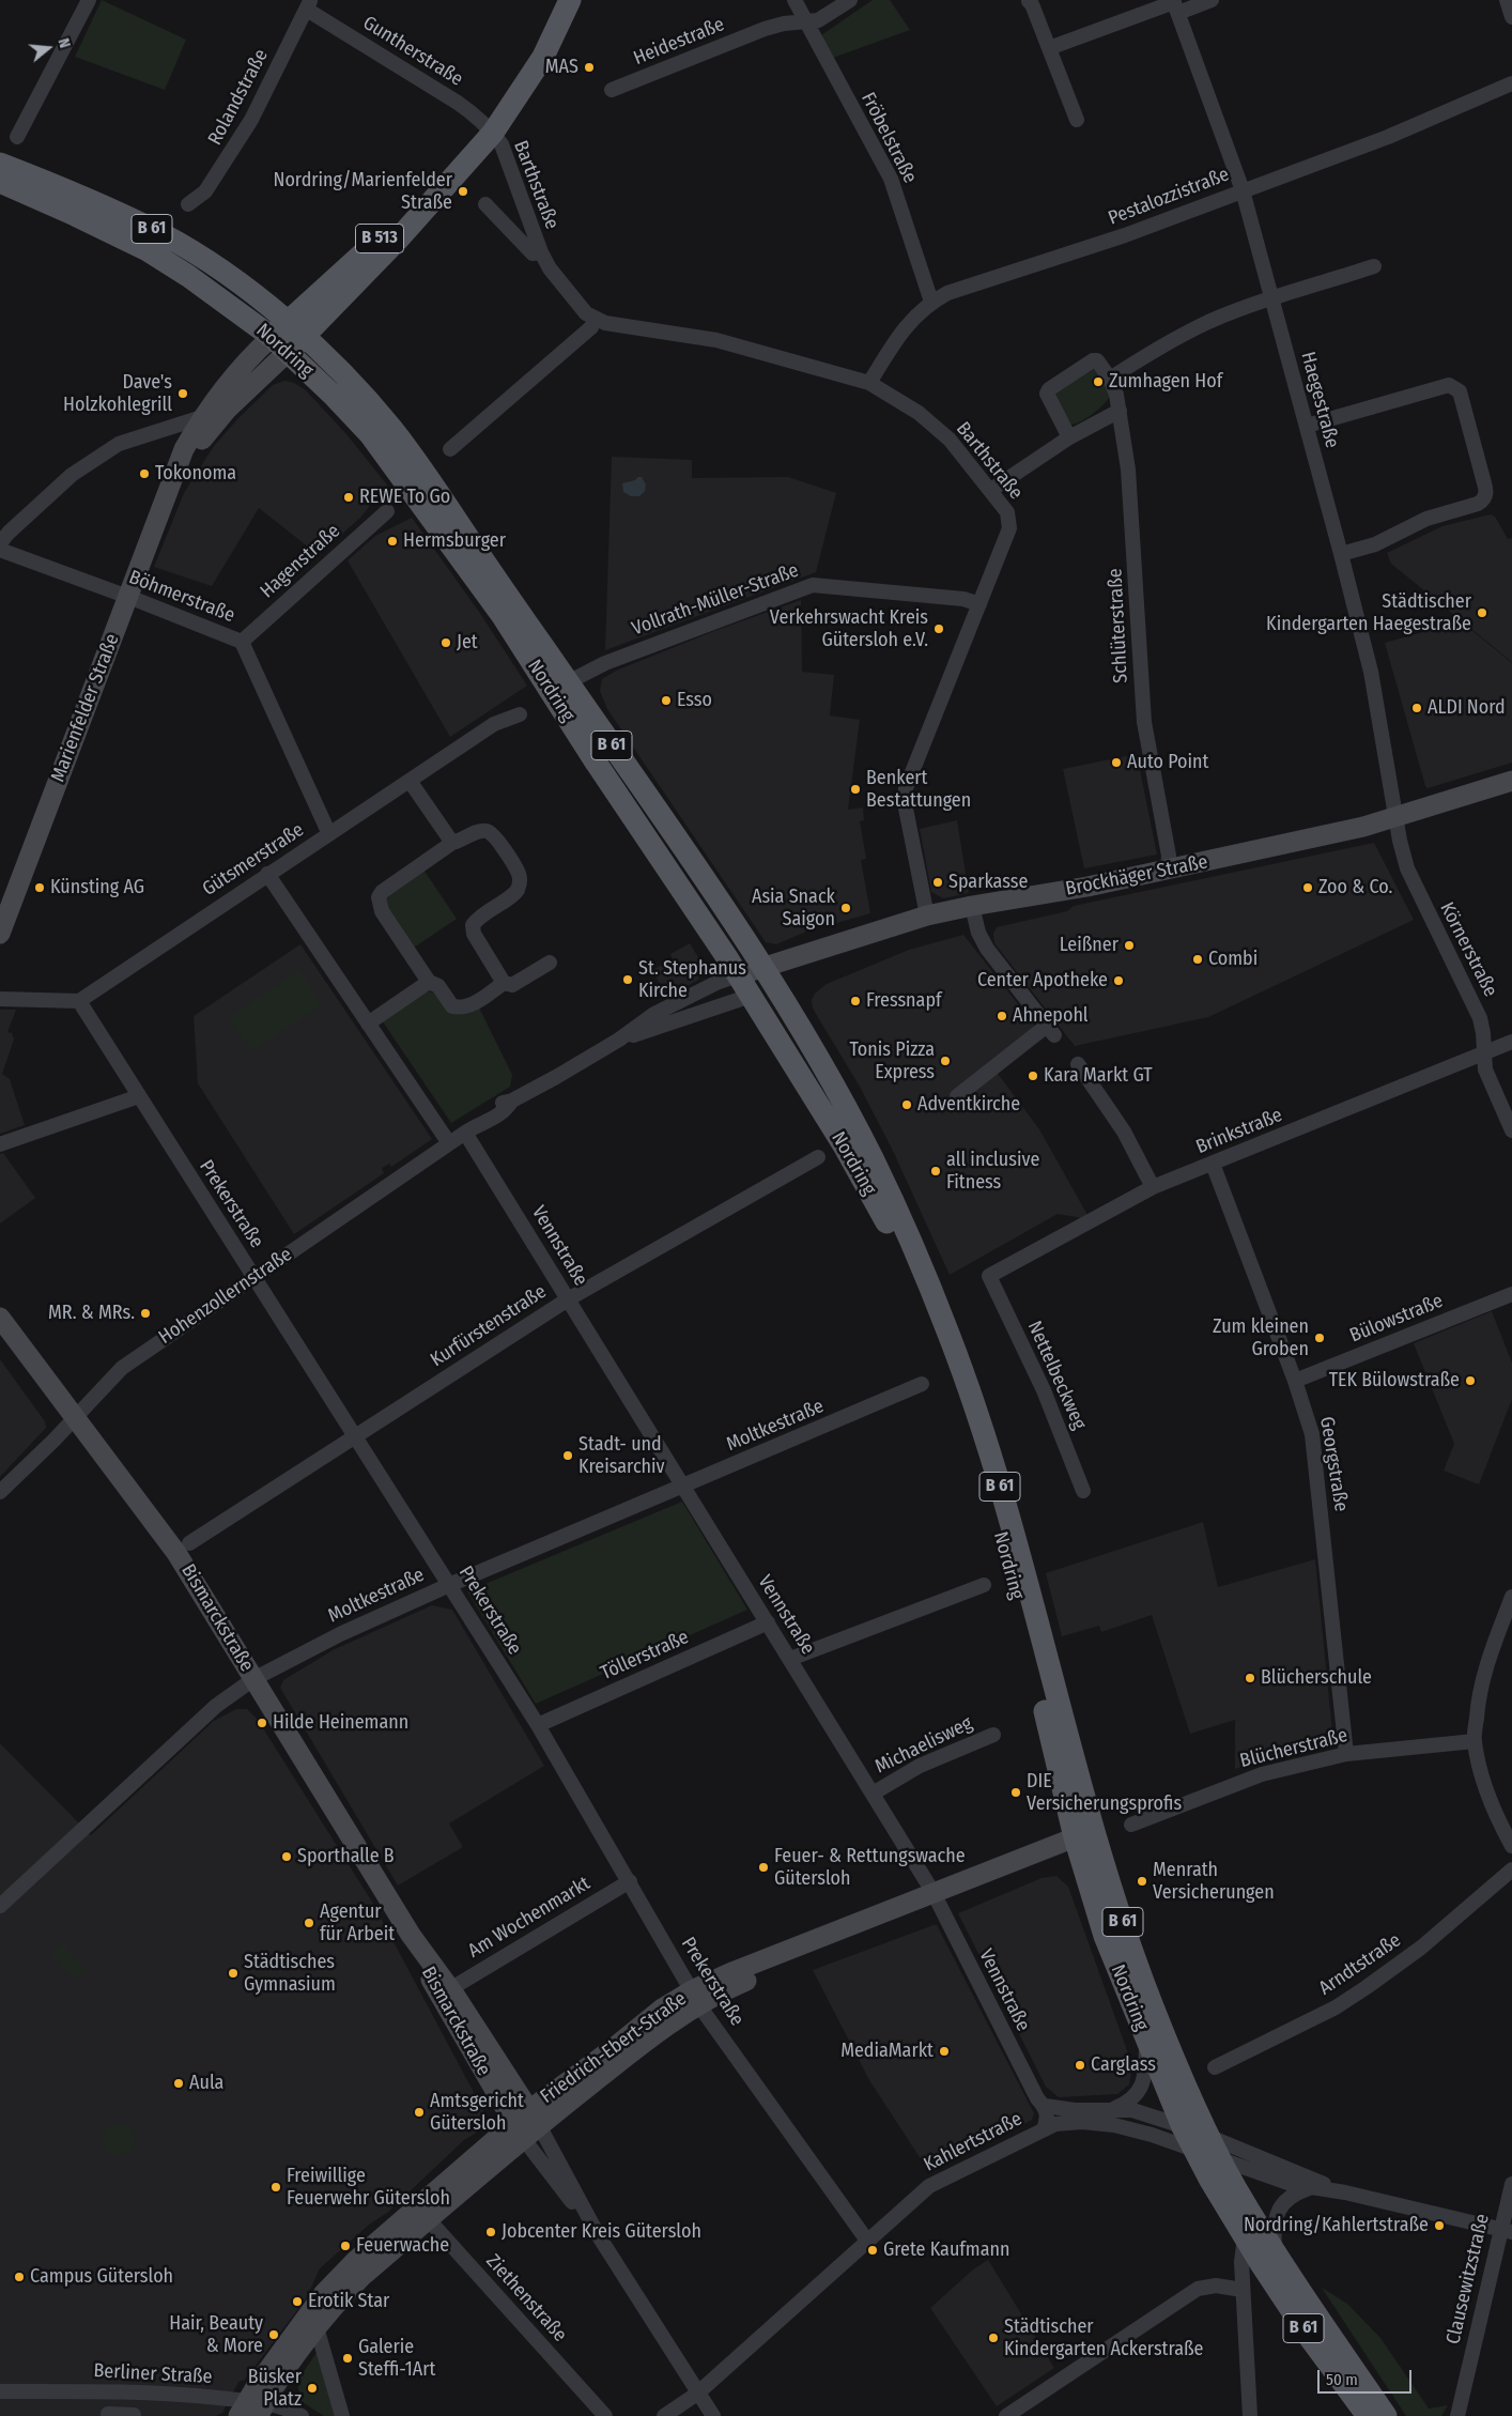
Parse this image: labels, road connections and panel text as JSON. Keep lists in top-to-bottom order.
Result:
{
  "streets": {
    "main road": [
      "B 61",
      "B 513",
      "Nordring",
      "Marienfelder Straße",
      "Brockhäger Straße",
      "Hohenzollernstraße",
      "Bismarckstraße",
      "Friedrich-Ebert-Straße"
    ],
    "street": [
      "Heidestraße",
      "Guntherstraße",
      "Rolandstraße",
      "Fröbelstraße",
      "Barthstraße",
      "Pestalozzistraße",
      "Haegestraße",
      "Hagenstraße",
      "Böhmerstraße",
      "Vollrath-Müller-Straße",
      "Schlüterstraße",
      "Gütsmerstraße",
      "Körnerstraße",
      "Brinkstraße",
      "Prekerstraße",
      "Vennstraße",
      "Bülowstraße",
      "Kurfürstenstraße",
      "Nettelbeckweg",
      "Moltkestraße",
      "Georgstraße",
      "Töllerstraße",
      "Michaelisweg",
      "Blücherstraße",
      "Am Wochenmarkt",
      "Arndtstraße",
      "Kahlertstraße",
      "Clausewitzstraße",
      "Ziethenstraße",
      "Berliner Straße"
    ]
  },
  "crossings": [
    ["Heidestraße", "Fröbelstraße"],
    ["Guntherstraße", "Rolandstraße"],
    ["Guntherstraße", "Barthstraße"],
    ["Guntherstraße", "Marienfelder Straße"],
    ["Fröbelstraße", "Pestalozzistraße"],
    ["Barthstraße", "Pestalozzistraße"],
    ["Barthstraße", "Vollrath-Müller-Straße"],
    ["Barthstraße", "Marienfelder Straße"],
    ["Barthstraße", "Brockhäger Straße"],
    ["Pestalozzistraße", "Haegestraße"],
    ["B 61", "Nordring"],
    ["Nordring", "Vollrath-Müller-Straße"],
    ["Nordring", "Marienfelder Straße"],
    ["Nordring", "Brockhäger Straße"],
    ["Nordring", "Hohenzollernstraße"],
    ["Nordring", "Friedrich-Ebert-Straße"],
    ["Nordring", "Kahlertstraße"],
    ["Haegestraße", "Brockhäger Straße"],
    ["Haegestraße", "Körnerstraße"],
    ["Hagenstraße", "Böhmerstraße"],
    ["Böhmerstraße", "Marienfelder Straße"],
    ["Böhmerstraße", "Gütsmerstraße"],
    ["Schlüterstraße", "Brockhäger Straße"],
    ["Gütsmerstraße", "Prekerstraße"],
    ["Brockhäger Straße", "Körnerstraße"],
    ["Brockhäger Straße", "Hohenzollernstraße"],
    ["Körnerstraße", "Brinkstraße"],
    ["Brinkstraße", "Nettelbeckweg"],
    ["Brinkstraße", "Georgstraße"],
    ["Prekerstraße", "Hohenzollernstraße"],
    ["Prekerstraße", "Kurfürstenstraße"],
    ["Prekerstraße", "Moltkestraße"],
    ["Prekerstraße", "Töllerstraße"],
    ["Prekerstraße", "Am Wochenmarkt"],
    ["Prekerstraße", "Friedrich-Ebert-Straße"],
    ["Prekerstraße", "Kahlertstraße"],
    ["Vennstraße", "Hohenzollernstraße"],
    ["Vennstraße", "Kurfürstenstraße"],
    ["Vennstraße", "Moltkestraße"],
    ["Vennstraße", "Töllerstraße"],
    ["Vennstraße", "Michaelisweg"],
    ["Vennstraße", "Friedrich-Ebert-Straße"],
    ["Vennstraße", "Kahlertstraße"],
    ["Hohenzollernstraße", "Bismarckstraße"],
    ["Bülowstraße", "Georgstraße"],
    ["Moltkestraße", "Bismarckstraße"],
    ["Georgstraße", "Blücherstraße"],
    ["Bismarckstraße", "Am Wochenmarkt"],
    ["Bismarckstraße", "Friedrich-Ebert-Straße"],
    ["Bismarckstraße", "Kahlertstraße"],
    ["Friedrich-Ebert-Straße", "Ziethenstraße"],
    ["Friedrich-Ebert-Straße", "Berliner Straße"],
    ["Kahlertstraße", "Clausewitzstraße"]
  ],
  "places": [
    "MAS",
    "Nordring/Marienfelder Straße",
    "Zumhagen Hof",
    "Dave's Holzkohlegrill",
    "Tokonoma",
    "REWE To Go",
    "Hermsburger",
    "Städtischer Kindergarten Haegestraße",
    "Verkehrswacht Kreis Gütersloh e.V.",
    "Jet",
    "Esso",
    "ALDI Nord",
    "Auto Point",
    "Benkert Bestattungen",
    "Sparkasse",
    "Künsting AG",
    "Zoo & Co.",
    "Asia Snack Saigon",
    "Leißner",
    "Combi",
    "St. Stephanus Kirche",
    "Center Apotheke",
    "Fressnapf",
    "Ahnepohl",
    "Tonis Pizza Express",
    "Kara Markt GT",
    "Adventkirche",
    "all inclusive Fitness",
    "MR. & MRs.",
    "Zum kleinen Groben",
    "TEK Bülowstraße",
    "Stadt- und Kreisarchiv",
    "Blücherschule",
    "Hilde Heinemann",
    "DIE Versicherungsprofis",
    "Sporthalle B",
    "Feuer- & Rettungswache Gütersloh",
    "Menrath Versicherungen",
    "Agentur für Arbeit",
    "Städtisches Gymnasium",
    "MediaMarkt",
    "Carglass",
    "Aula",
    "Amtsgericht Gütersloh",
    "Freiwillige Feuerwehr Gütersloh",
    "Nordring/Kahlertstraße",
    "Jobcenter Kreis Gütersloh",
    "Feuerwache",
    "Grete Kaufmann",
    "Campus Gütersloh",
    "Erotik Star",
    "Hair, Beauty & More",
    "Städtischer Kindergarten Ackerstraße",
    "Galerie Steffi-1Art",
    "Büsker Platz"
  ],
  "scale_bar": "50 m",
  "north": "right"
}
